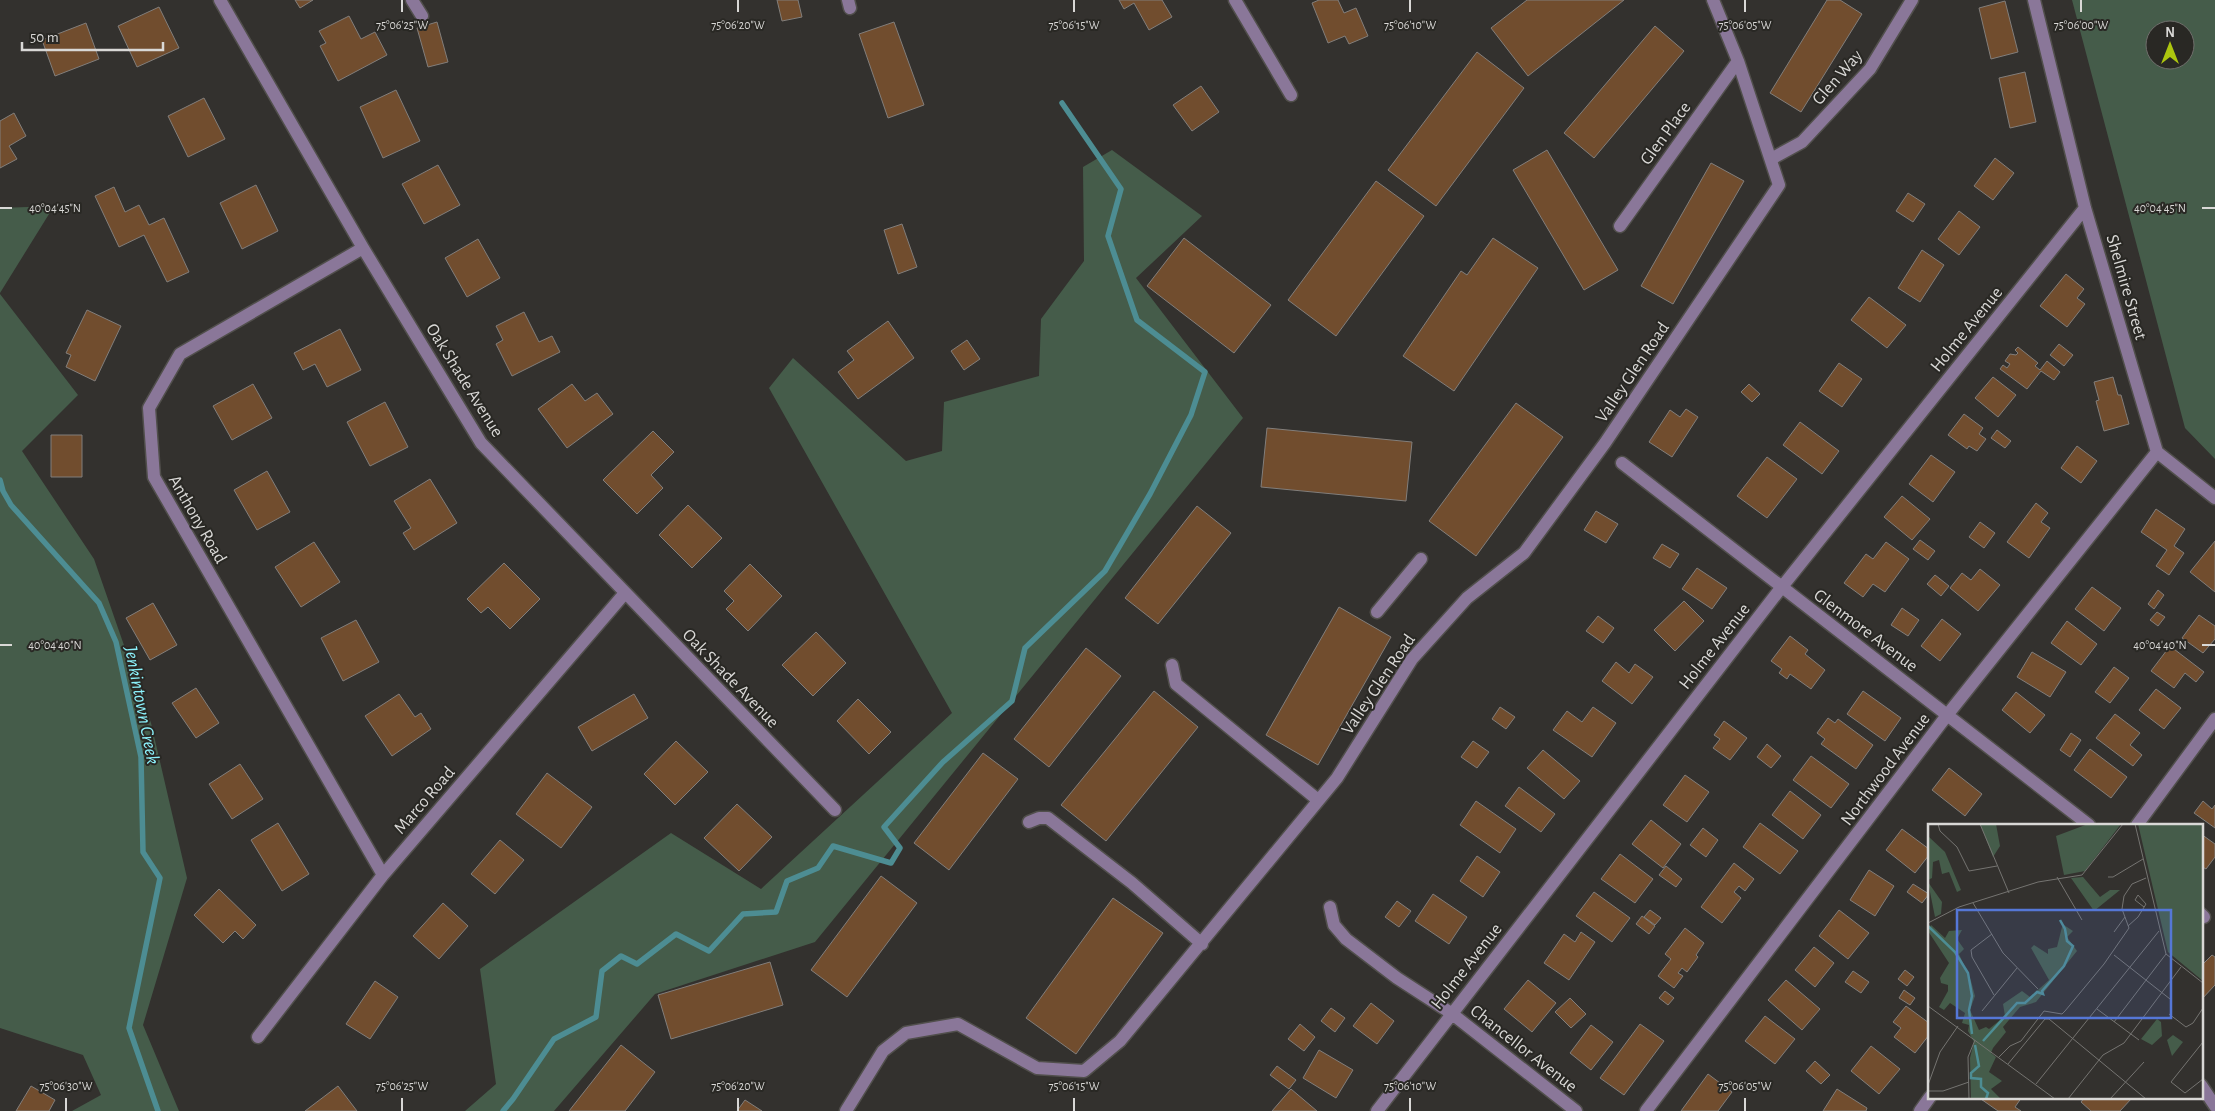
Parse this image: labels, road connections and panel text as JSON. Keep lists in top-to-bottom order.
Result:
{
  "streets": {
    "street": [
      "Glen Way",
      "Glen Place",
      "Shelmire Street",
      "Holme Avenue",
      "Valley Glen Road",
      "Oak Shade Avenue",
      "Anthony Road",
      "Glenmore Avenue",
      "Northwood Avenue",
      "Marco Road",
      "Chancellor Avenue"
    ]
  },
  "crossings": [
    ["Glen Way", "Valley Glen Road"],
    ["Glen Place", "Valley Glen Road"],
    ["Shelmire Street", "Holme Avenue"],
    ["Shelmire Street", "Northwood Avenue"],
    ["Holme Avenue", "Glenmore Avenue"],
    ["Holme Avenue", "Chancellor Avenue"],
    ["Oak Shade Avenue", "Anthony Road"],
    ["Oak Shade Avenue", "Marco Road"],
    ["Anthony Road", "Marco Road"],
    ["Glenmore Avenue", "Northwood Avenue"]
  ],
  "water": ["Jenkintown Creek"],
  "scale_bar": "50 m",
  "north": "top",
  "coordinates": [
    "75°06'25\"W",
    "75°06'20\"W",
    "75°06'15\"W",
    "75°06'10\"W",
    "75°06'05\"W",
    "75°06'00\"W",
    "40°04'45\"N",
    "40°04'40\"N",
    "75°06'30\"W"
  ]
}
